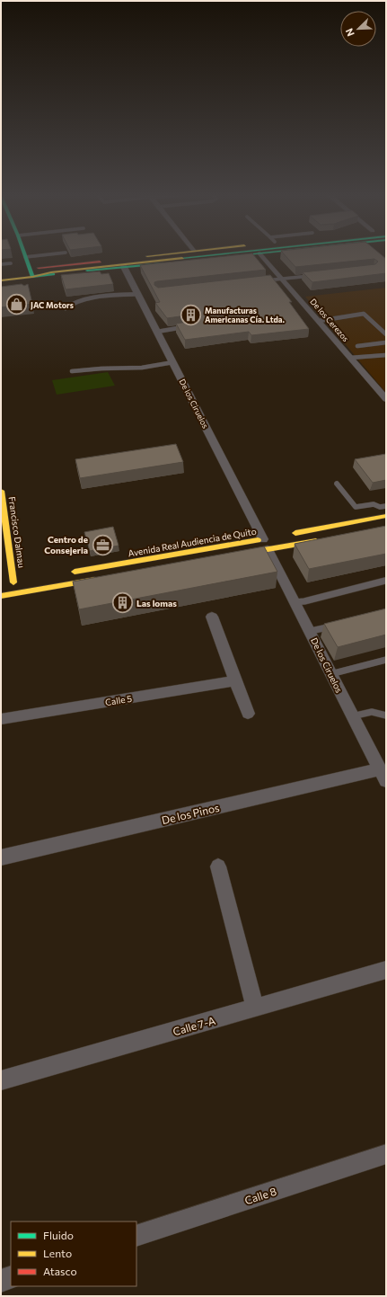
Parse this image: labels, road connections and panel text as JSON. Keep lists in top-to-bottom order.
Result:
{
  "streets": {
    "main road": ["Francisco Dalmau", "Avenida Real Audiencia de Quito"],
    "street": [
      "De los Cerezos",
      "De los Ciruelos",
      "Calle 5",
      "De los Pinos",
      "Calle 7-A",
      "Calle 8"
    ]
  },
  "crossings": [
    ["De los Ciruelos", "Avenida Real Audiencia de Quito"],
    ["De los Ciruelos", "De los Pinos"]
  ],
  "places": {
    "shop": ["JAC Motors"],
    "building": ["Manufacturas Americanas Cía. Ltda.", "Las lomas"],
    "office": ["Centro de Consejeria"]
  },
  "legend": ["Fluido", "Lento", "Atasco"],
  "north": "bottom left"
}
